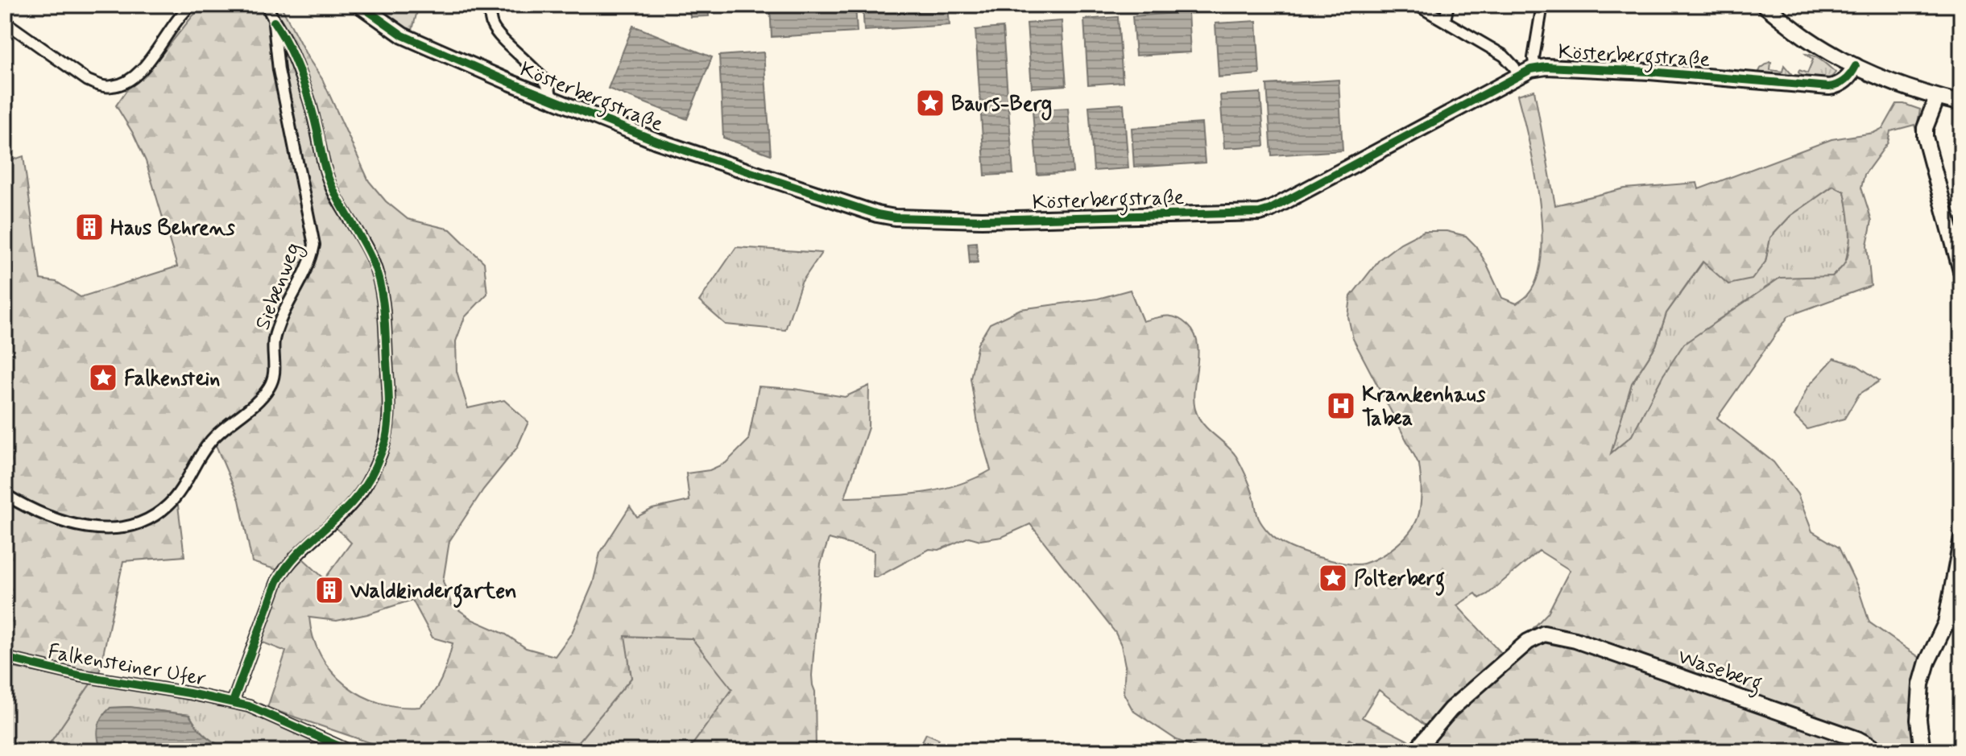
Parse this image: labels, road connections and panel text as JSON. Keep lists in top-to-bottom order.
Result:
{
  "streets": {
    "street": [
      "Kösterbergstraße",
      "Siebenweg",
      "Falkensteiner Ufer",
      "Waseberg"
    ]
  },
  "places": {
    "place": ["Baurs-Berg", "Falkenstein", "Polterberg"],
    "building": ["Haus Behrens", "Waldkindergarten"],
    "hospital": ["Krankenhaus Tabea"]
  }
}
